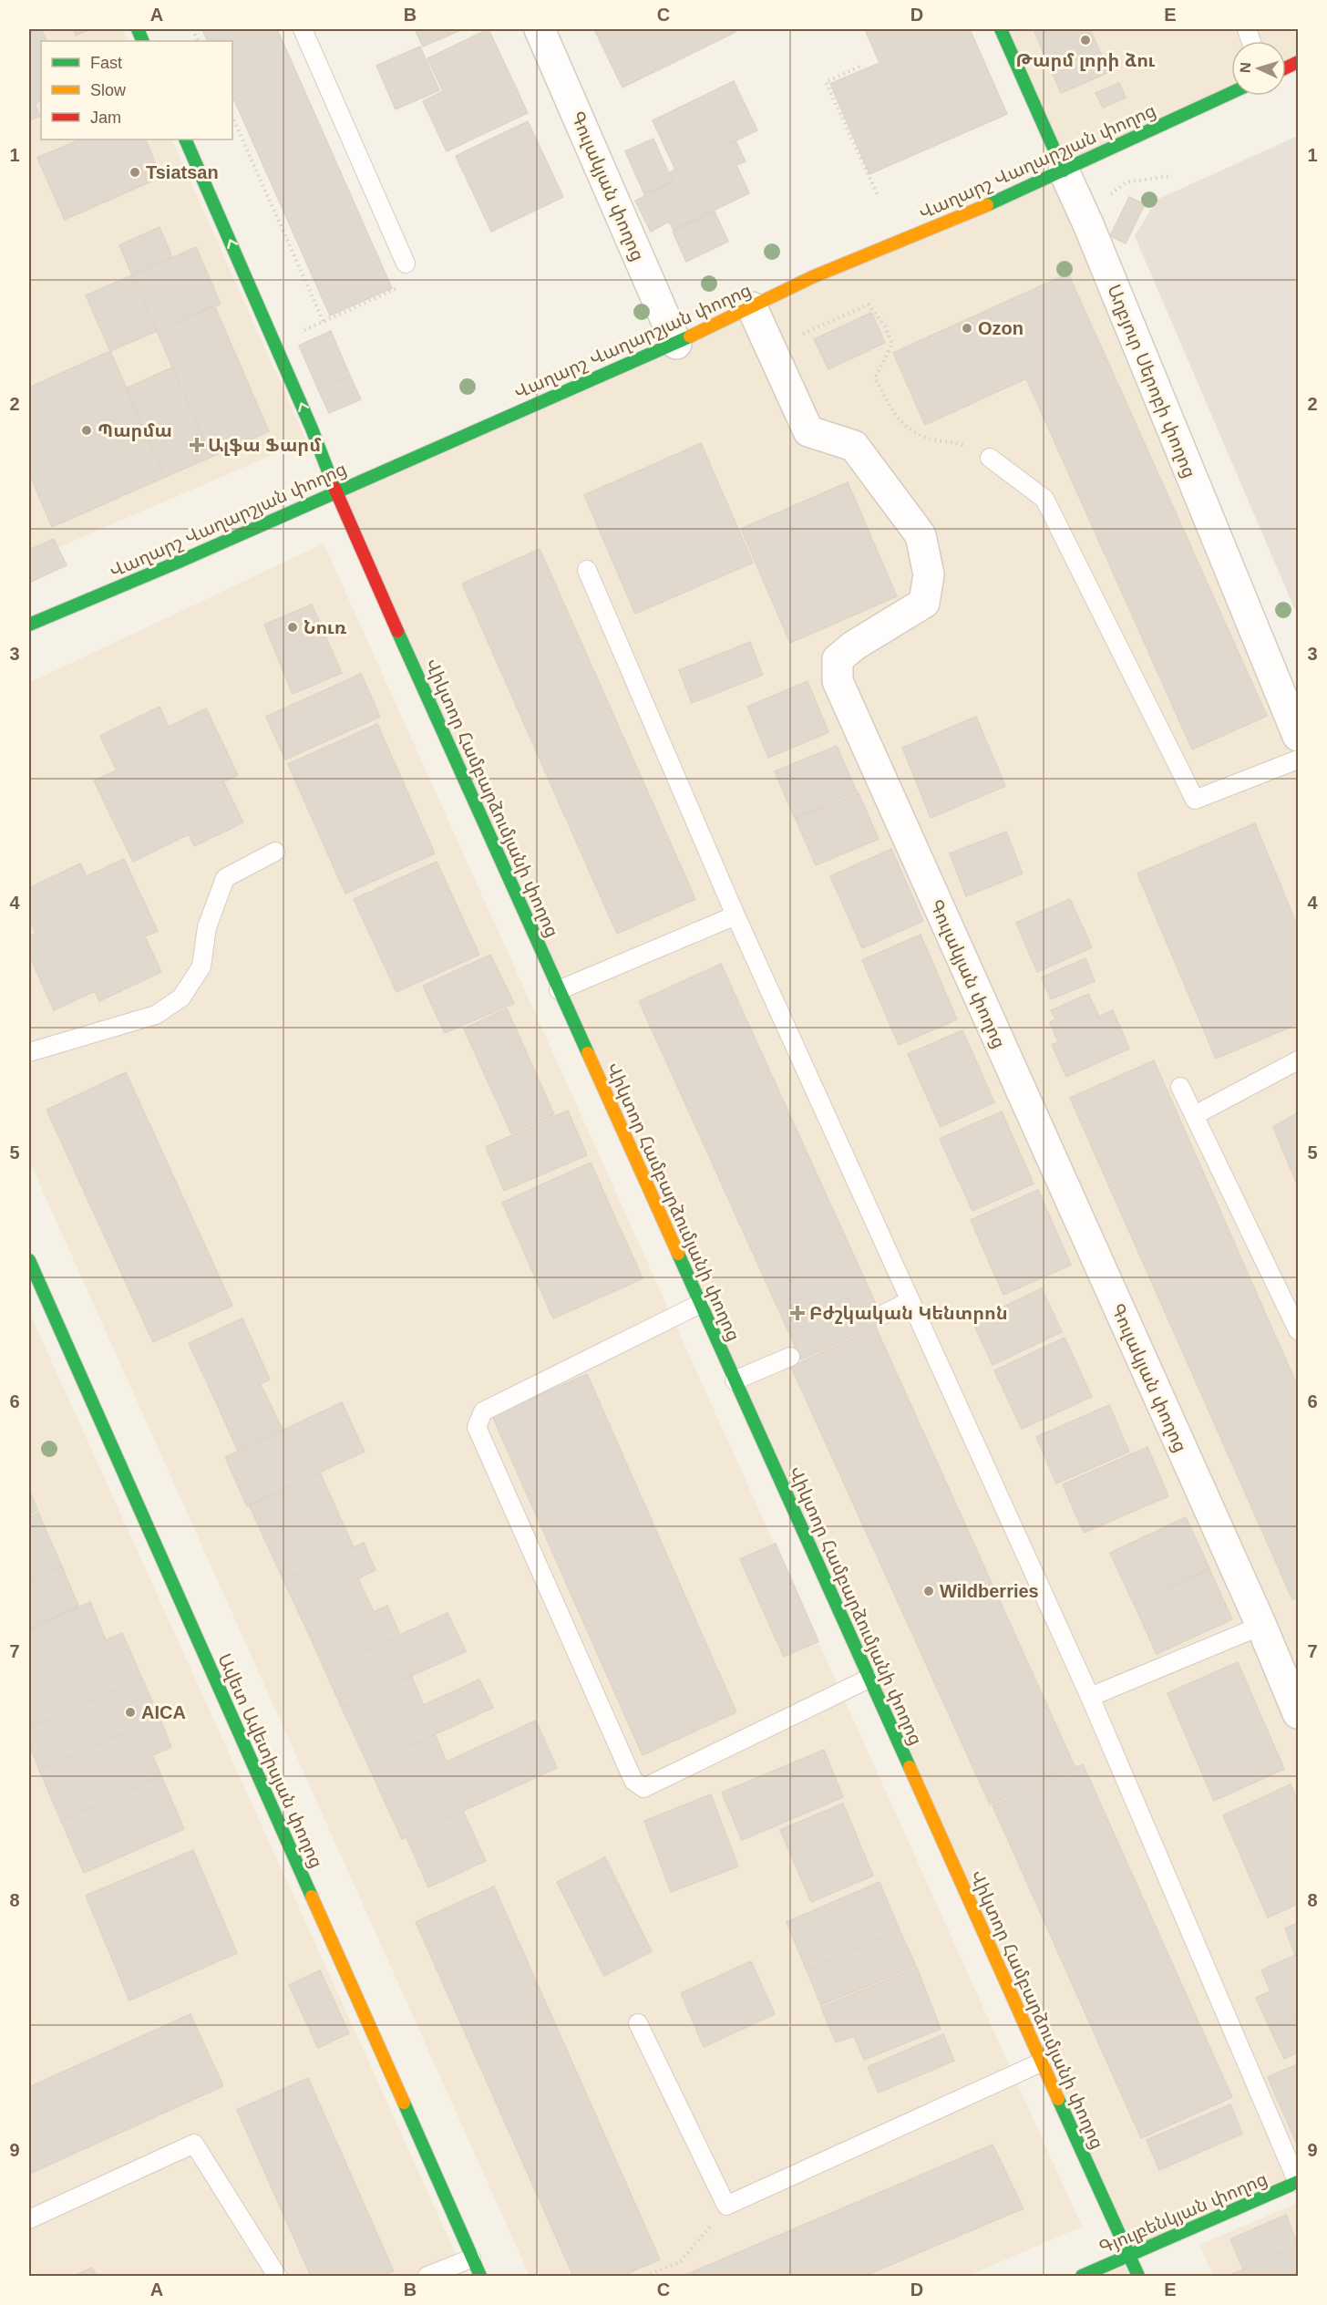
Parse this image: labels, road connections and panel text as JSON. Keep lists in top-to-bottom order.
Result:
{
  "streets": {
    "street": [
      "Վաղարշ Վաղարշյան փողոց",
      "Գուլակյան փողոց",
      "Աղբյուր Սերոբի փողոց",
      "Վիկտոր Համբարձումյանի փողոց",
      "Ավետ Ավետիսյան փողոց",
      "Գյուլբենկյան փողոց"
    ]
  },
  "crossings": [
    ["Վաղարշ Վաղարշյան փողոց", "Գուլակյան փողոց"],
    ["Վաղարշ Վաղարշյան փողոց", "Աղբյուր Սերոբի փողոց"],
    ["Վաղարշ Վաղարշյան փողոց", "Վիկտոր Համբարձումյանի փողոց"],
    ["Վիկտոր Համբարձումյանի փողոց", "Գյուլբենկյան փողոց"]
  ],
  "places": {
    "other": [
      "Թարմ լորի ձու",
      "Tsiatsan",
      "Ozon",
      "Պարմա",
      "Նուռ",
      "Wildberries",
      "AICA"
    ],
    "health": ["Ալֆա Ֆարմ", "Բժշկական Կենտրոն"]
  },
  "legend": ["Fast", "Slow", "Jam"],
  "north": "left",
  "grid": {
    "columns": [
      "A",
      "B",
      "C",
      "D",
      "E"
    ],
    "rows": [
      "1",
      "2",
      "3",
      "4",
      "5",
      "6",
      "7",
      "8",
      "9"
    ]
  }
}
